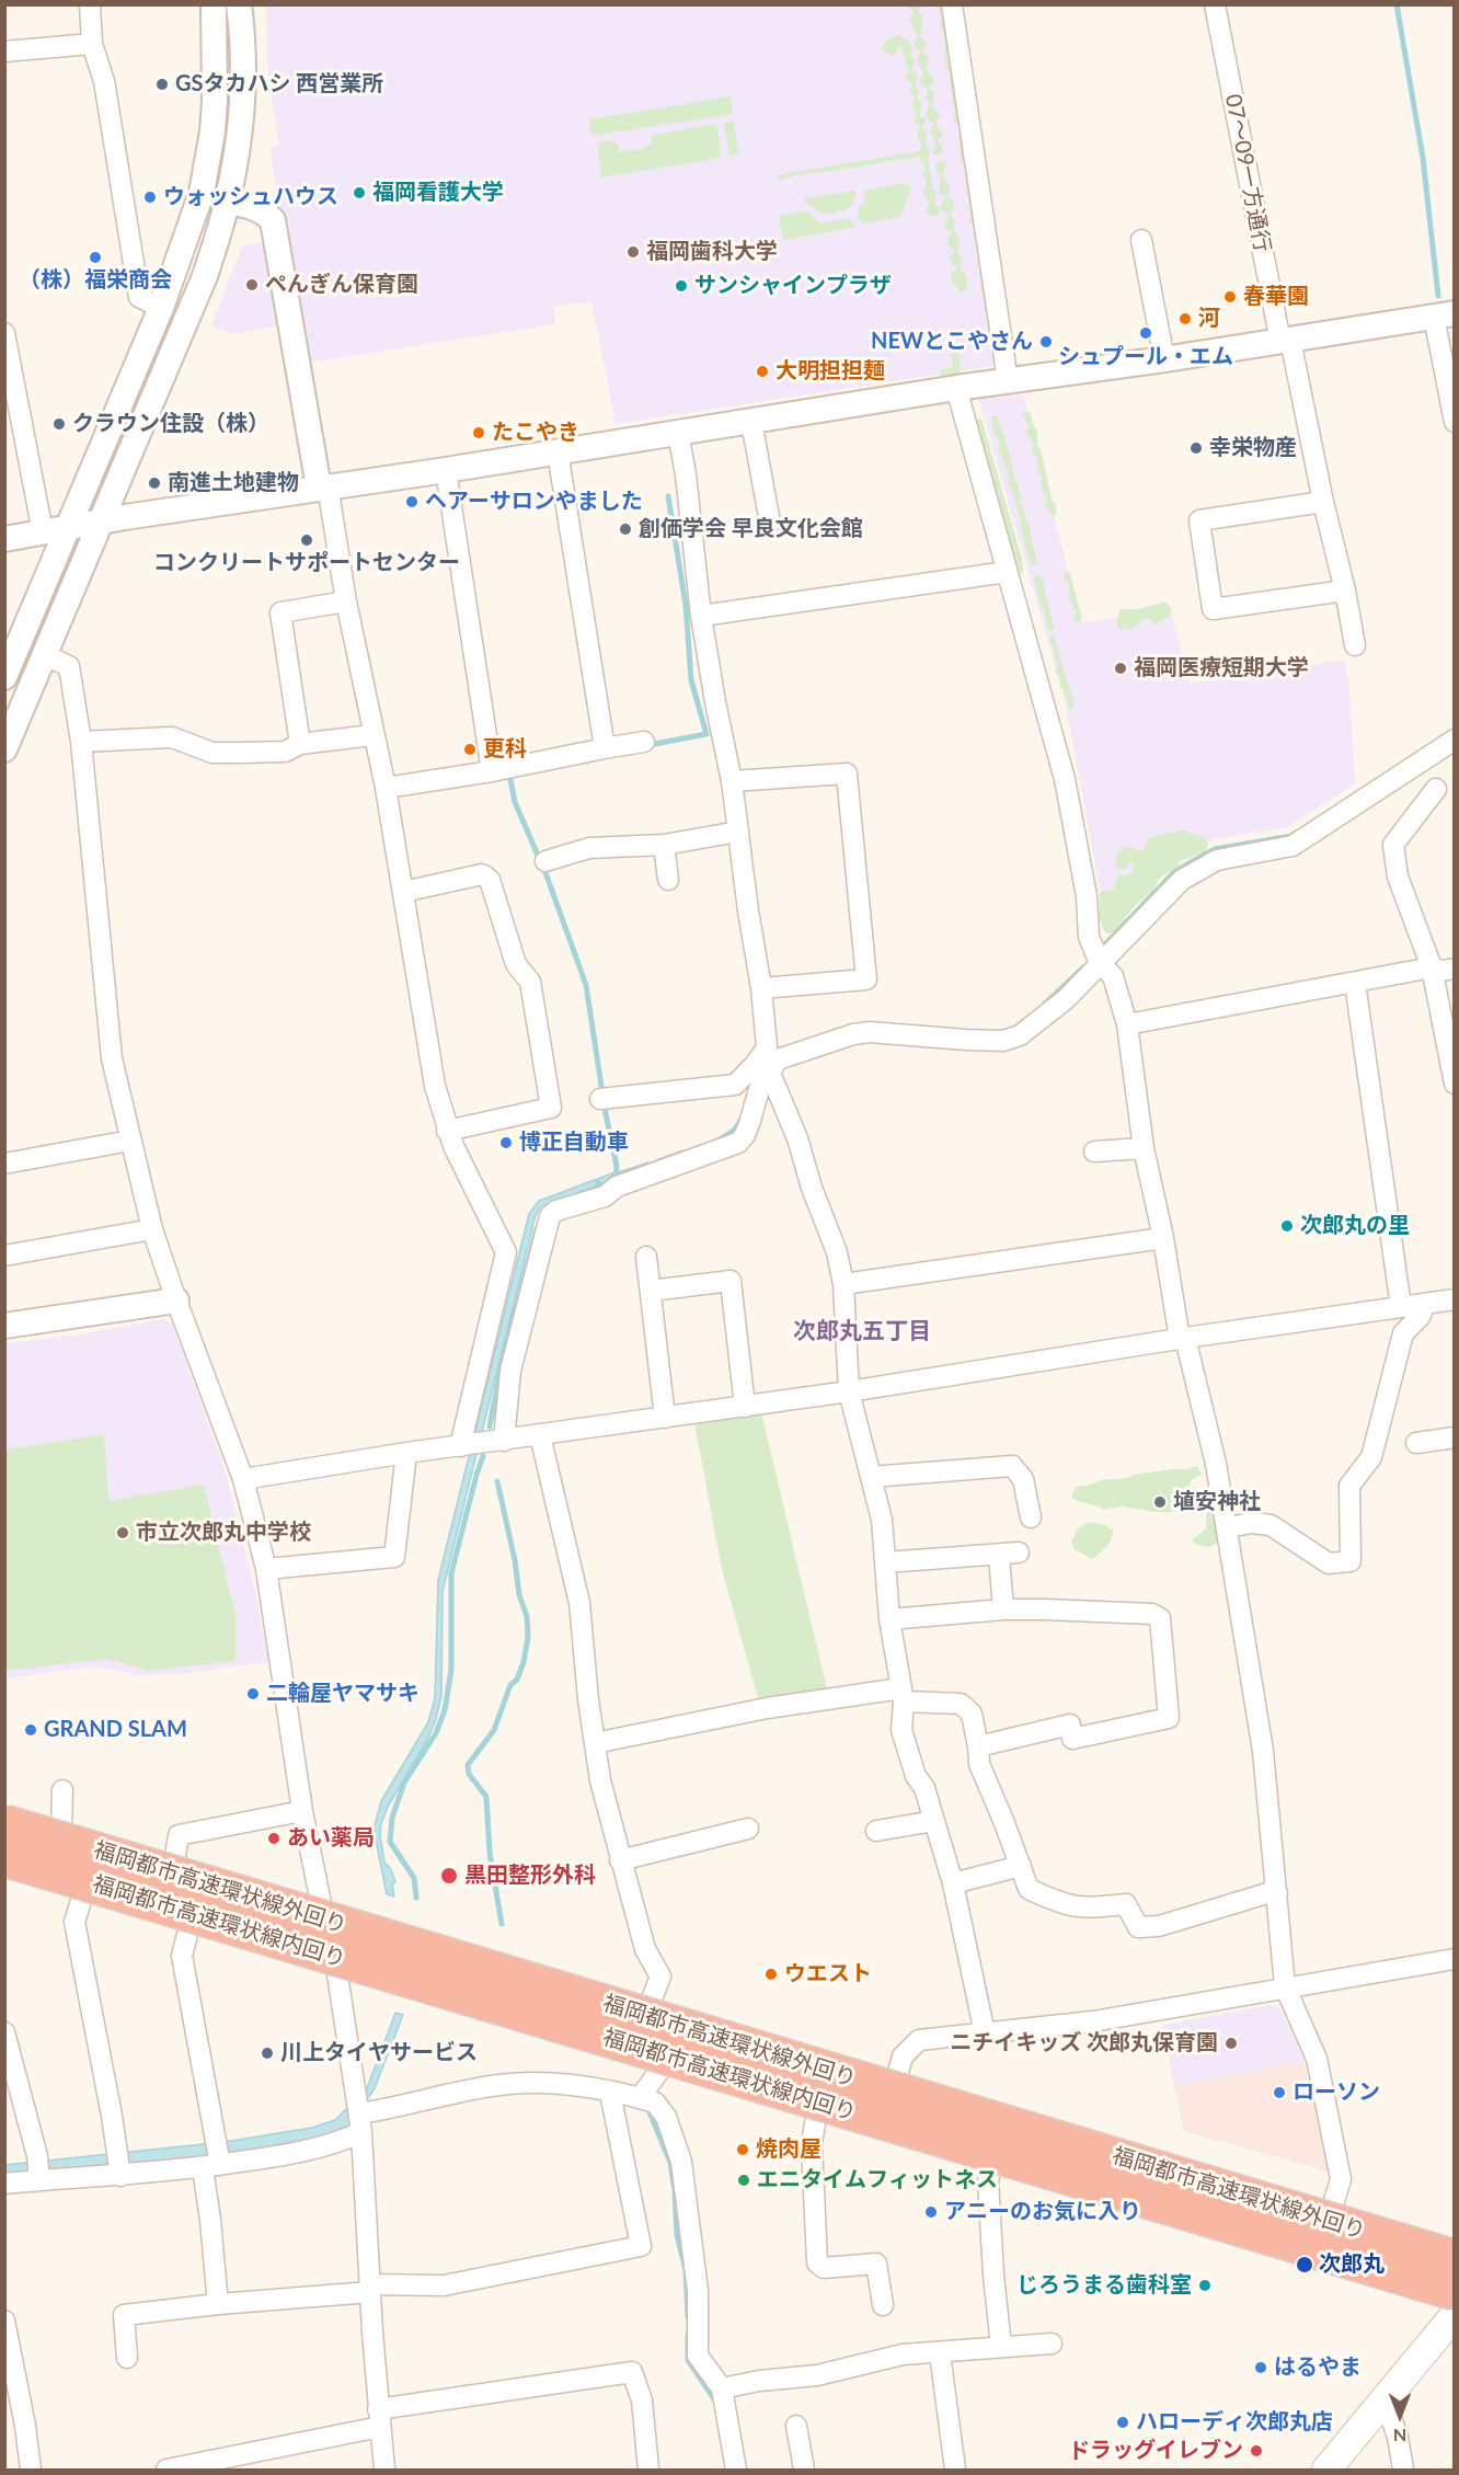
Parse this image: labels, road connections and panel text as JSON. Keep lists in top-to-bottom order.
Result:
{
  "streets": {
    "highway": ["福岡都市高速環状線外回り", "福岡都市高速環状線内回り"],
    "street": ["07～09一方通行"]
  },
  "districts": ["次郎丸五丁目"],
  "places": [
    "GSタカハシ 西営業所",
    "福岡看護大学",
    "ウォッシュハウス",
    "福岡歯科大学",
    "（株）福栄商会",
    "ぺんぎん保育園",
    "サンシャインプラザ",
    "春華園",
    "河",
    "シュプール・エム",
    "NEWとこやさん",
    "大明担担麺",
    "クラウン住設（株）",
    "たこやき",
    "幸栄物産",
    "南進土地建物",
    "ヘアーサロンやました",
    "創価学会 早良文化会館",
    "コンクリートサポートセンター",
    "福岡医療短期大学",
    "更科",
    "博正自動車",
    "次郎丸の里",
    "埴安神社",
    "市立次郎丸中学校",
    "二輪屋ヤマサキ",
    "GRAND SLAM",
    "あい薬局",
    "黒田整形外科",
    "ウエスト",
    "ニチイキッズ 次郎丸保育園",
    "川上タイヤサービス",
    "ローソン",
    "焼肉屋",
    "エニタイムフィットネス",
    "アニーのお気に入り",
    "次郎丸",
    "じろうまる歯科室",
    "はるやま",
    "ハローディ次郎丸店",
    "ドラッグイレブン"
  ],
  "north": "bottom"
}
